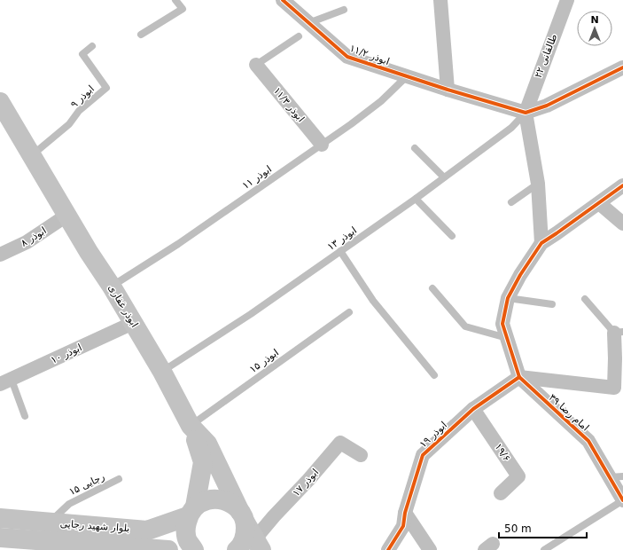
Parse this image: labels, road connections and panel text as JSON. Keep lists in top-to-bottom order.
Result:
{
  "streets": {
    "main road": ["ابوذر غفاری", "بلوار شهید رجایی"],
    "street": [
      "ابوذر ۱۱/۲",
      "طالقانی ۲۲",
      "ابوذر ۱۱/۳",
      "ابوذر ۸",
      "ابوذر ۱۰",
      "امام رضا ۳۹",
      "ابوذر ۱۹",
      "۱۹/۶",
      "ابوذر ۱۷"
    ],
    "lane": [
      "ابوذر ۹",
      "ابوذر ۱۱",
      "ابوذر ۱۳",
      "ابوذر ۱۵",
      "رجایی ۱۵"
    ]
  },
  "crossings": [
    ["ابوذر ۱۱/۲", "طالقانی ۲۲"],
    ["ابوذر ۱۱/۲", "ابوذر ۱۱"],
    ["ابوذر ۱۱/۲", "ابوذر ۱۳"],
    ["طالقانی ۲۲", "ابوذر ۱۳"],
    ["ابوذر ۹", "ابوذر غفاری"],
    ["ابوذر ۱۱/۳", "ابوذر ۱۱"],
    ["ابوذر ۱۱", "ابوذر غفاری"],
    ["ابوذر ۸", "ابوذر غفاری"],
    ["ابوذر ۱۳", "ابوذر غفاری"],
    ["ابوذر غفاری", "ابوذر ۱۰"],
    ["ابوذر غفاری", "ابوذر ۱۵"],
    ["ابوذر غفاری", "ابوذر ۱۷"],
    ["ابوذر غفاری", "بلوار شهید رجایی"],
    ["امام رضا ۳۹", "ابوذر ۱۹"],
    ["ابوذر ۱۹", "۱۹/۶"],
    ["ابوذر ۱۷", "بلوار شهید رجایی"],
    ["رجایی ۱۵", "بلوار شهید رجایی"]
  ],
  "scale_bar": "50 m",
  "north": "top"
}
